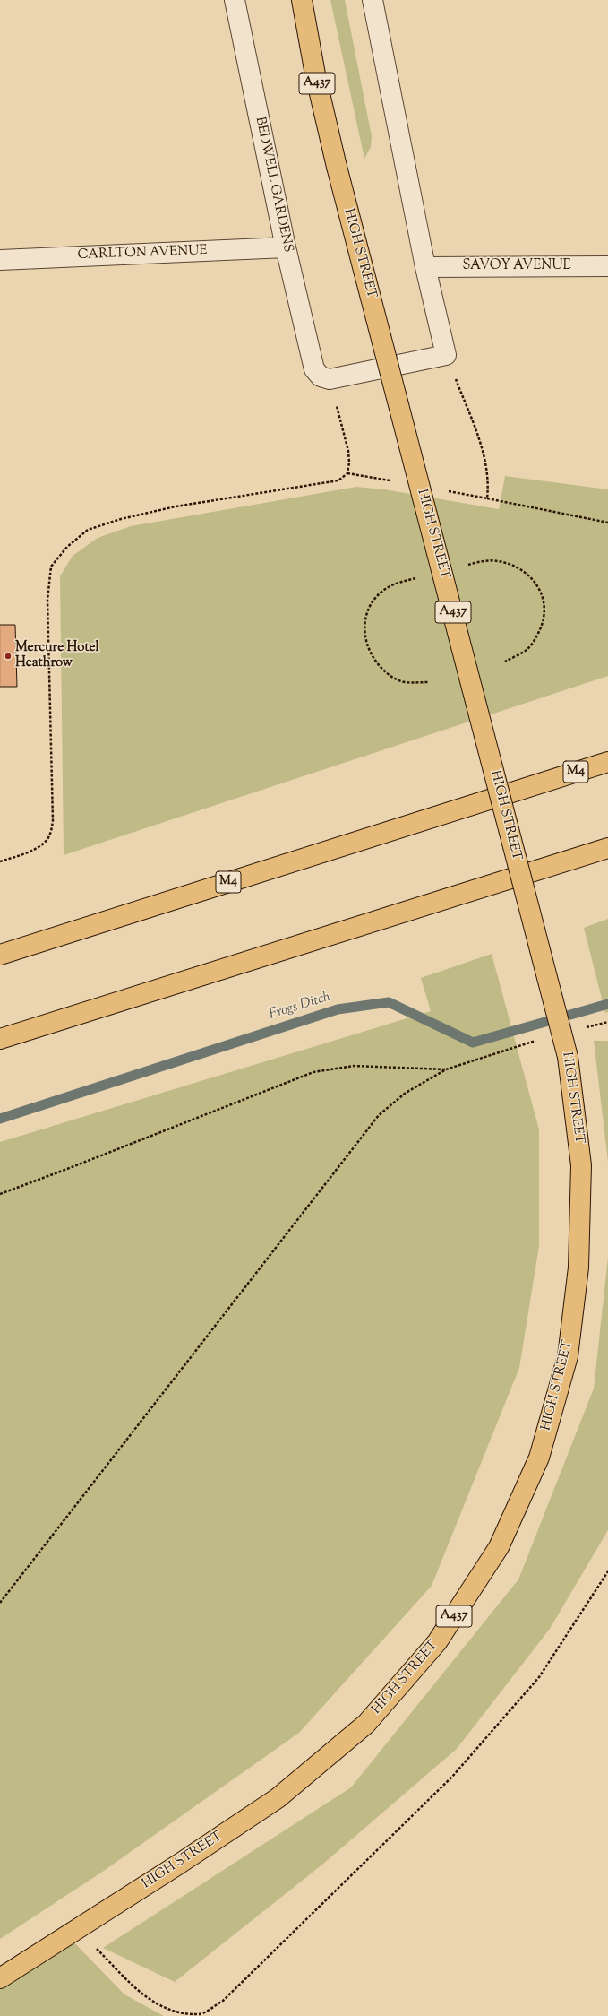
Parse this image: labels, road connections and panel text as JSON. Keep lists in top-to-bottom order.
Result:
{
  "streets": {
    "main road": ["A437", "HIGH STREET", "M4"],
    "street": ["BEDWELL GARDENS", "CARLTON AVENUE", "SAVOY AVENUE"]
  },
  "crossings": [
    ["BEDWELL GARDENS", "CARLTON AVENUE"]
  ],
  "water": ["Frogs Ditch"],
  "places": ["Mercure Hotel Heathrow"]
}
